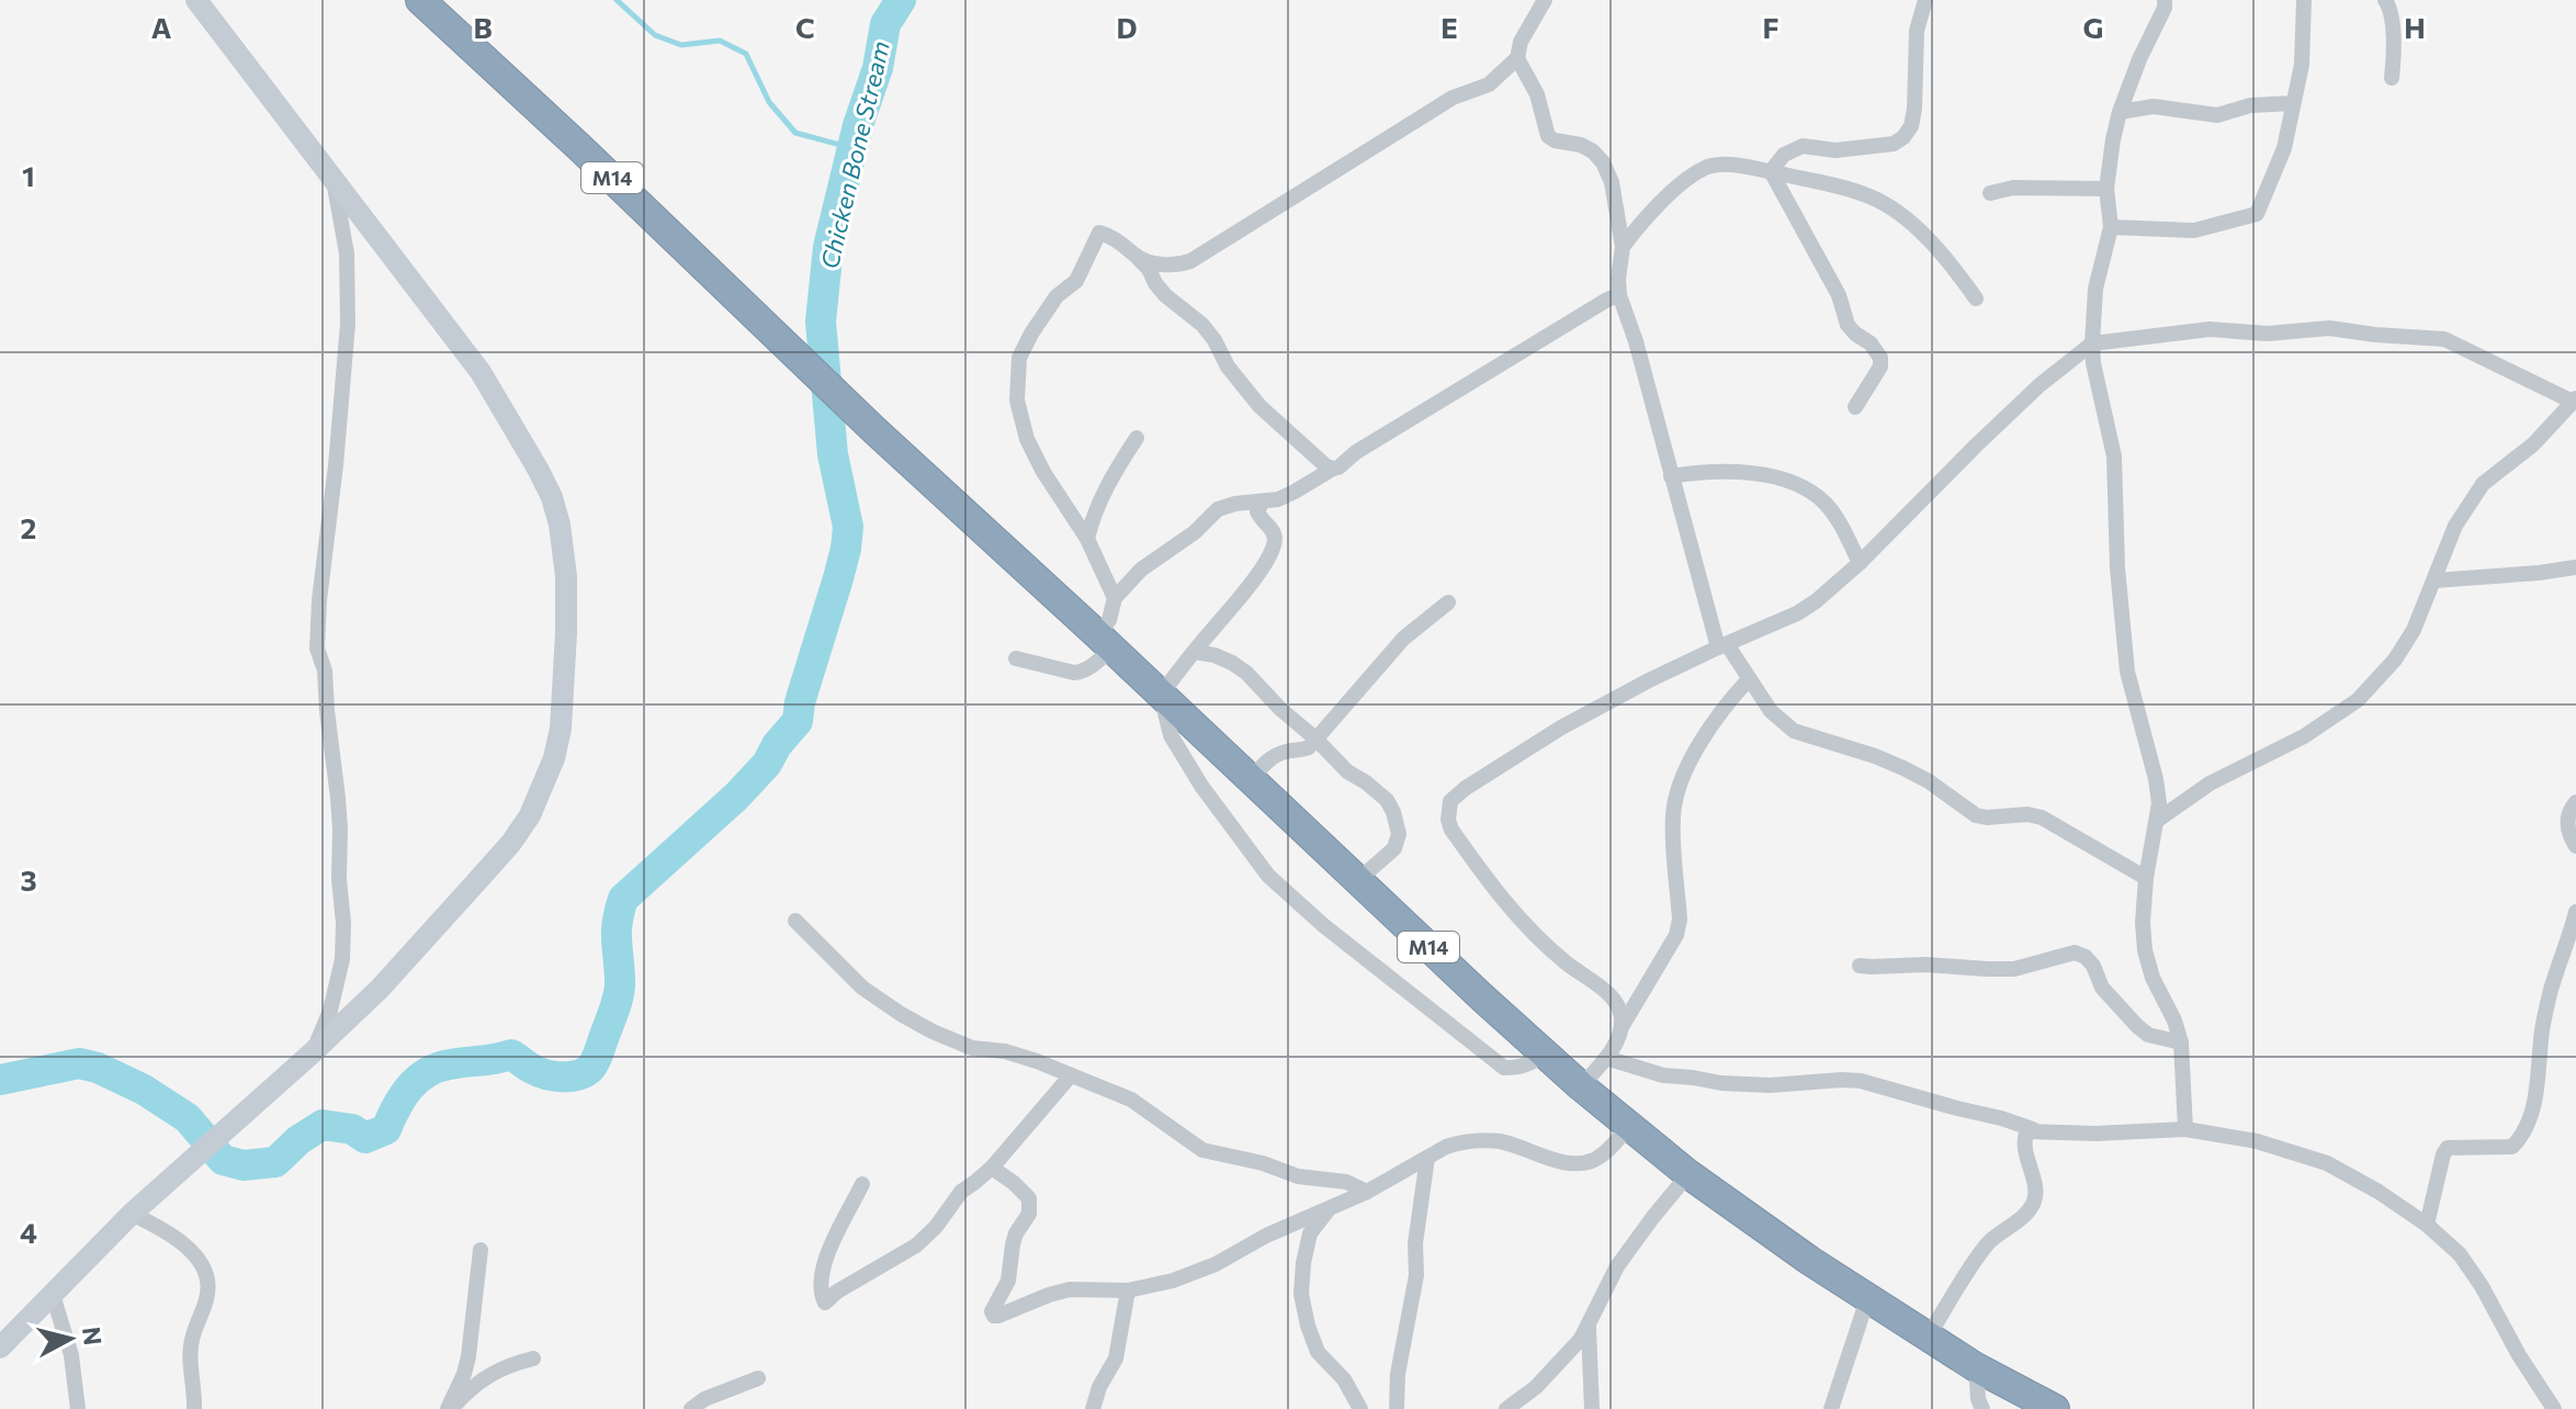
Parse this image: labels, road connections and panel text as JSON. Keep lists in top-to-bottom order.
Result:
{
  "streets": {
    "highway": ["M14"]
  },
  "water": ["Chicken Bone Stream"],
  "north": "right",
  "grid": {
    "columns": [
      "A",
      "B",
      "C",
      "D",
      "E",
      "F",
      "G",
      "H"
    ],
    "rows": [
      "1",
      "2",
      "3",
      "4"
    ]
  }
}
